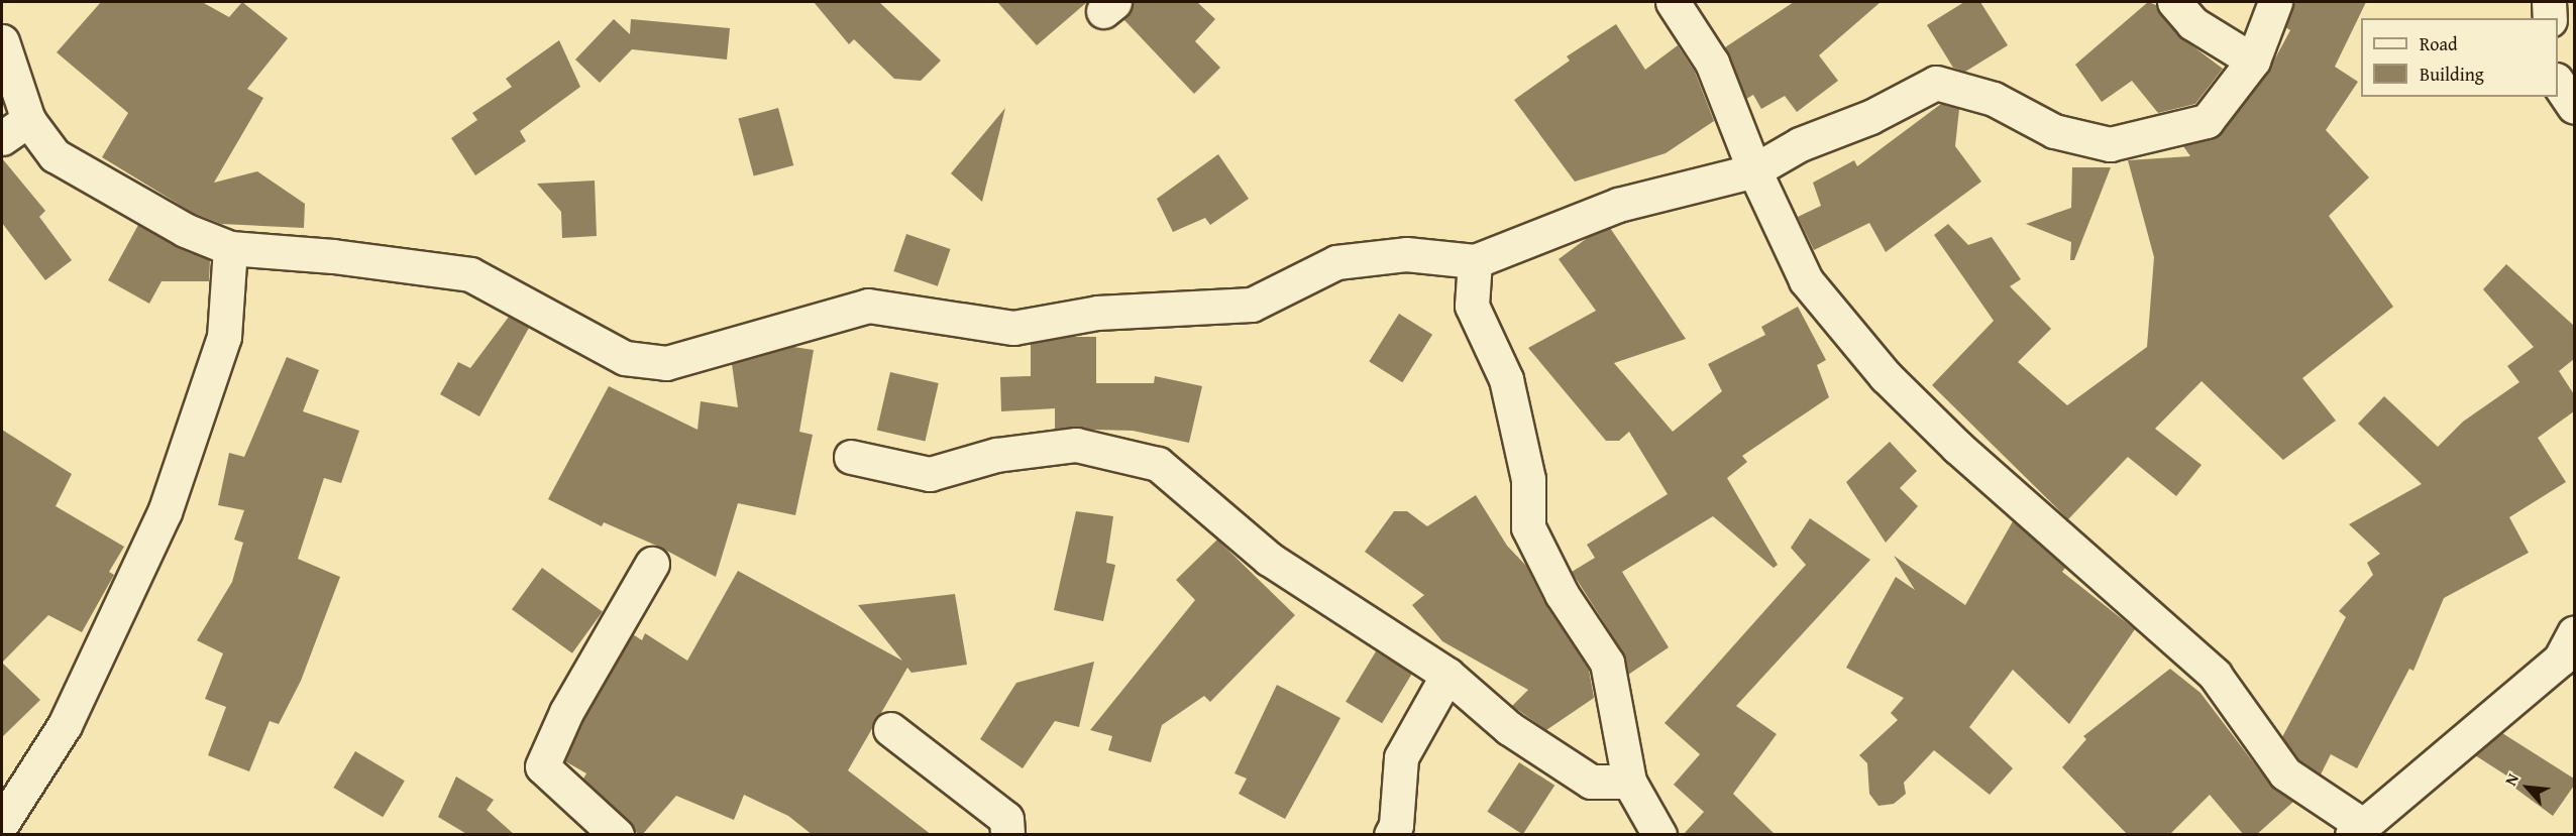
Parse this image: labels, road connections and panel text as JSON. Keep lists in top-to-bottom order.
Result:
{
  "legend": ["Road", "Building"],
  "north": "top left"
}
